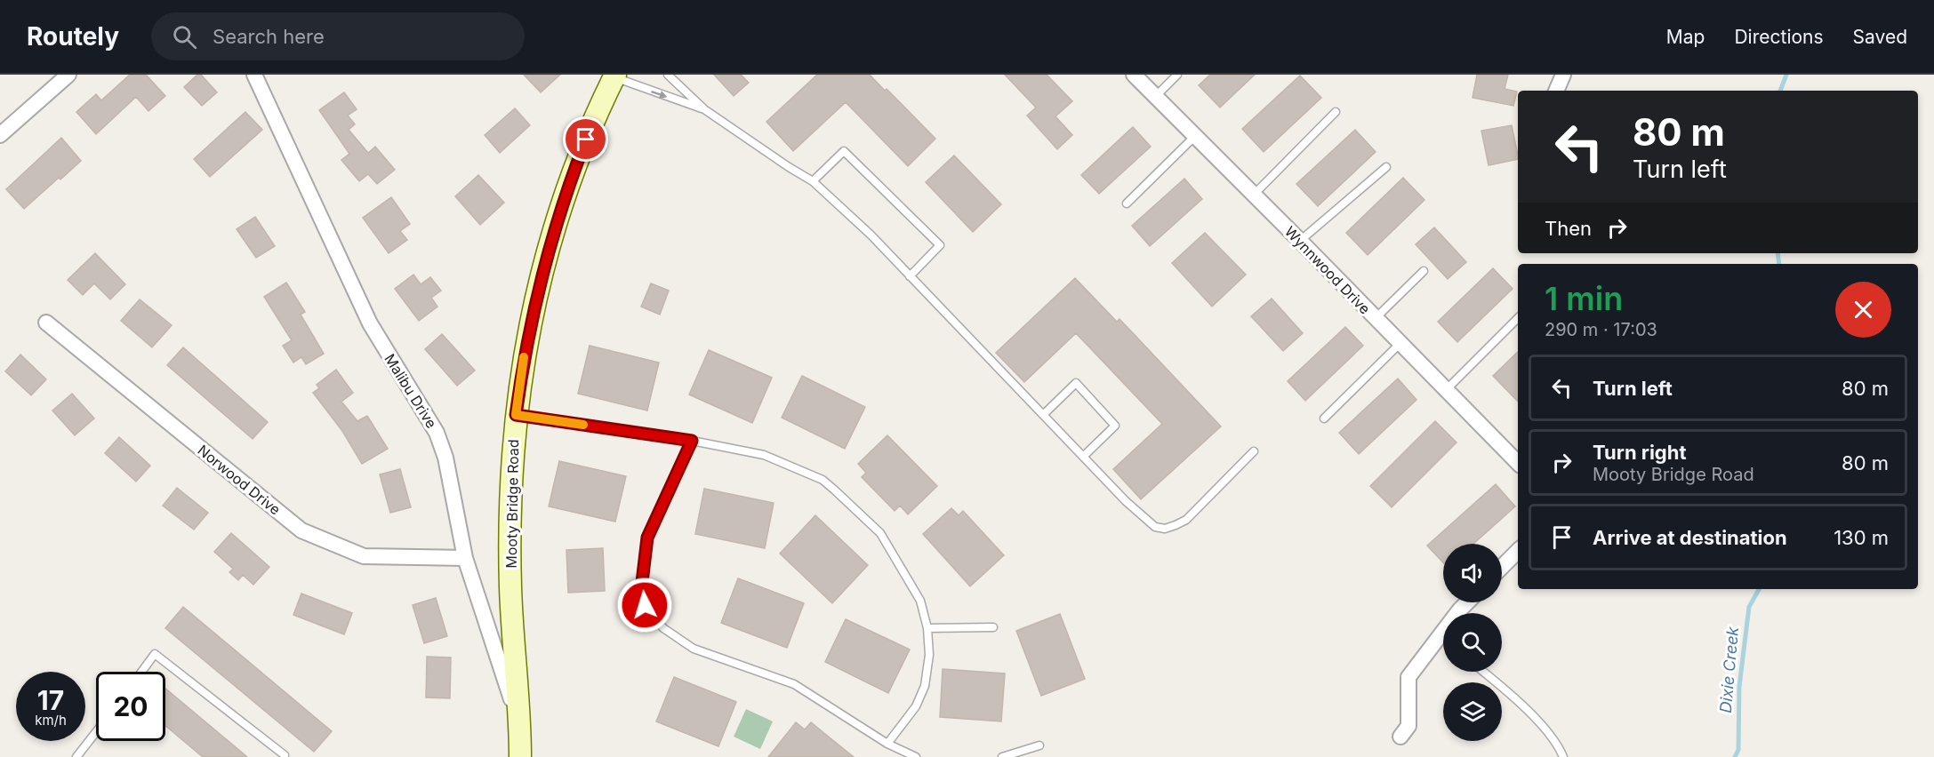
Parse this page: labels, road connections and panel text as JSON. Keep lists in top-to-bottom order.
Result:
{
  "streets": {
    "main road": ["Mooty Bridge Road"],
    "street": ["Wynnwood Drive", "Malibu Drive", "Norwood Drive"]
  },
  "crossings": [
    ["Malibu Drive", "Norwood Drive"],
    ["Malibu Drive", "Mooty Bridge Road"]
  ],
  "water": ["Dixie Creek"],
  "page": {
    "header": "Routely",
    "search": "Search here",
    "nav": ["Map", "Directions", "Saved"],
    "turn": ["80 m", "Turn left"],
    "then": "Then",
    "heading": ["1 min", "290 m · 17:03"],
    "list": [
      {
        "name": "Turn left",
        "value": "80 m"
      },
      {
        "name": "Turn right",
        "note": "Mooty Bridge Road",
        "value": "80 m"
      },
      {
        "name": "Arrive at destination",
        "value": "130 m"
      }
    ],
    "speed": "17 km/h",
    "limit": "20"
  }
}
